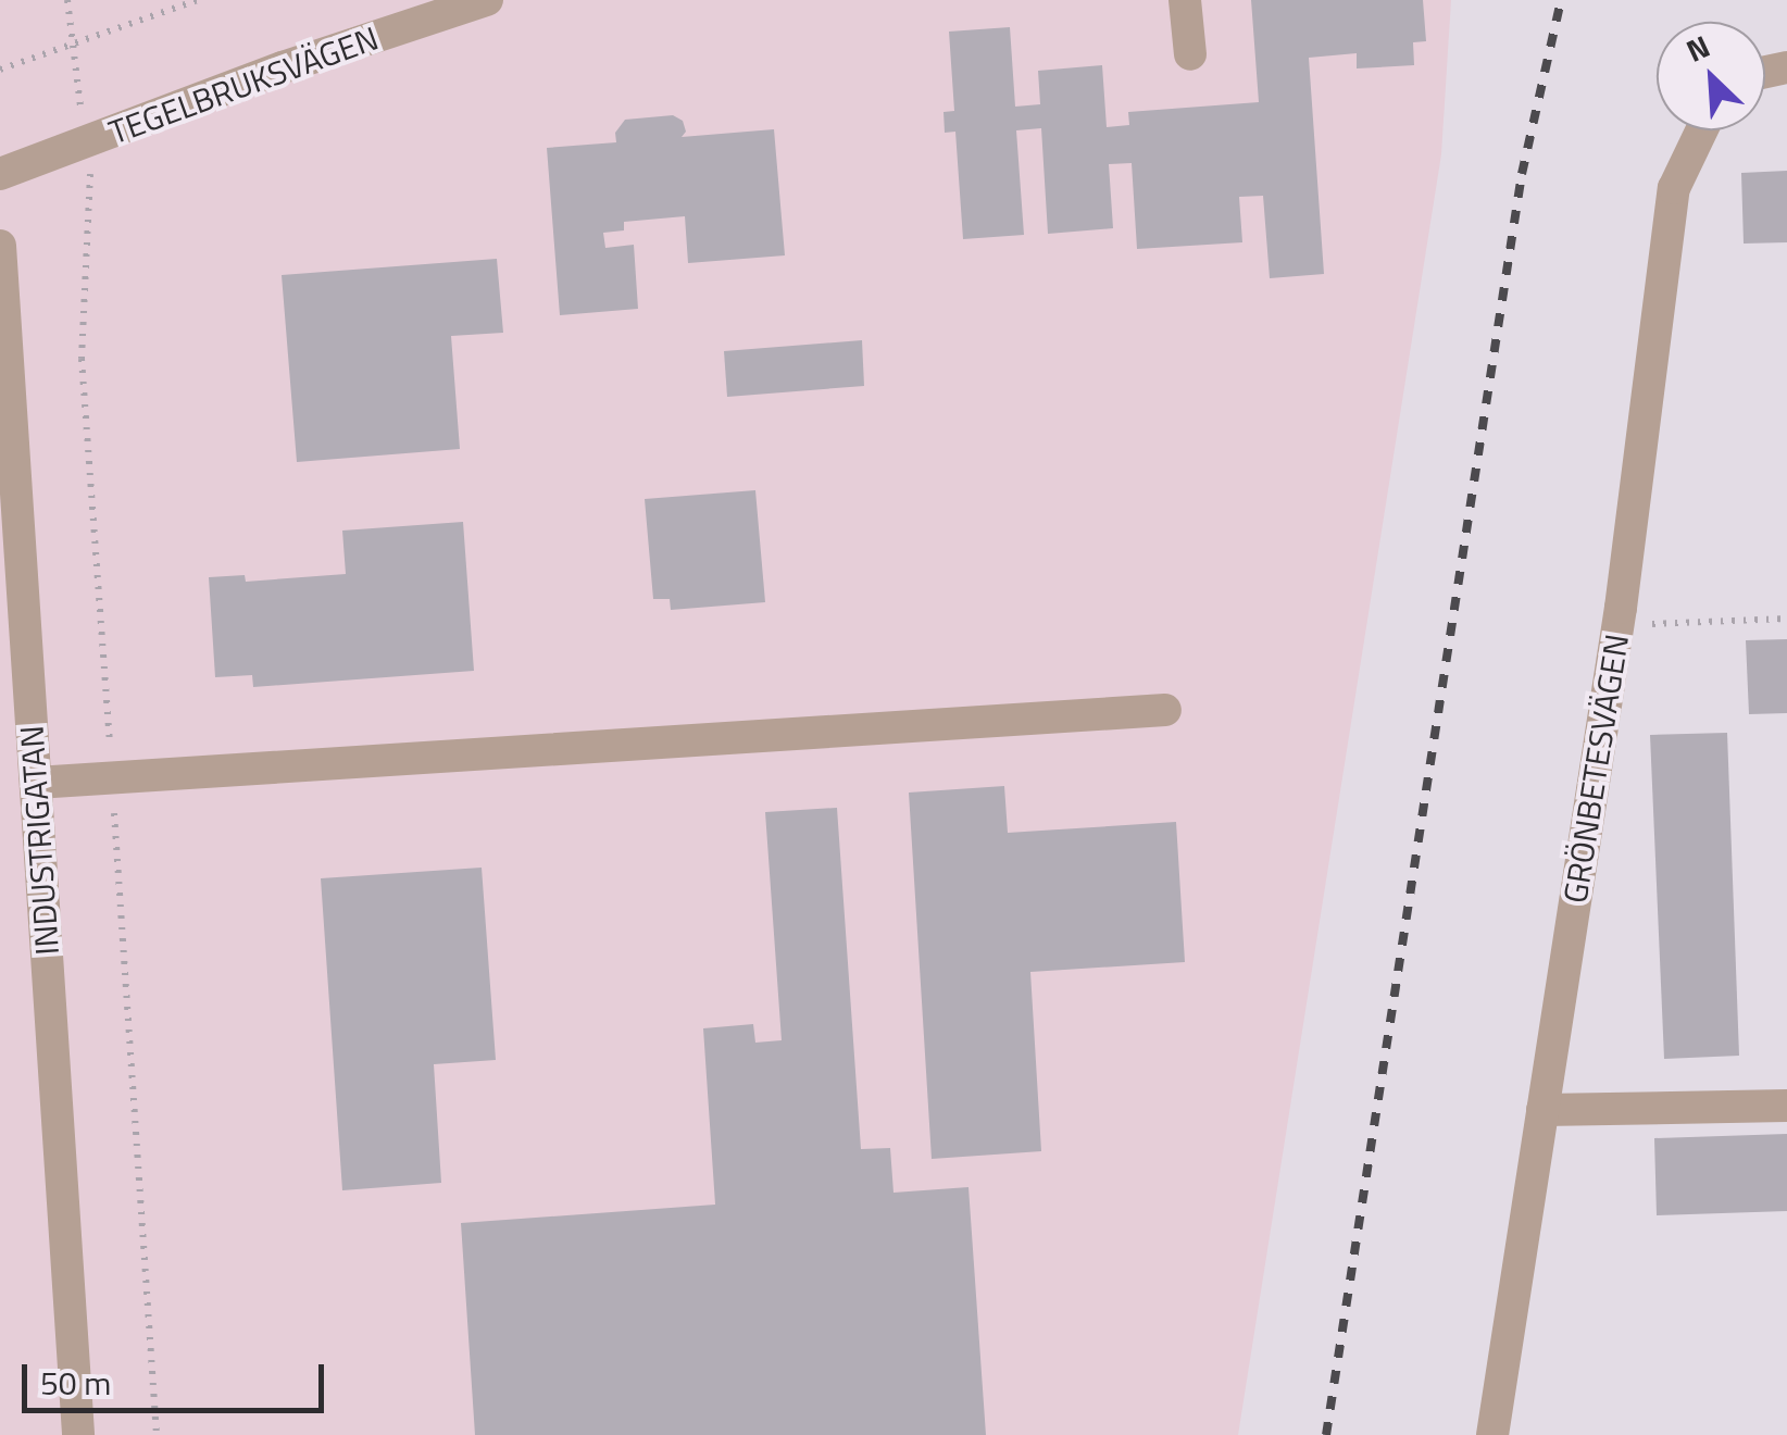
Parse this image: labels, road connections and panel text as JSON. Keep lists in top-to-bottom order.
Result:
{
  "streets": {
    "street": ["TEGELBRUKSVÄGEN", "GRÖNBETESVÄGEN", "INDUSTRIGATAN"]
  },
  "scale_bar": "50 m",
  "north": "top left"
}
